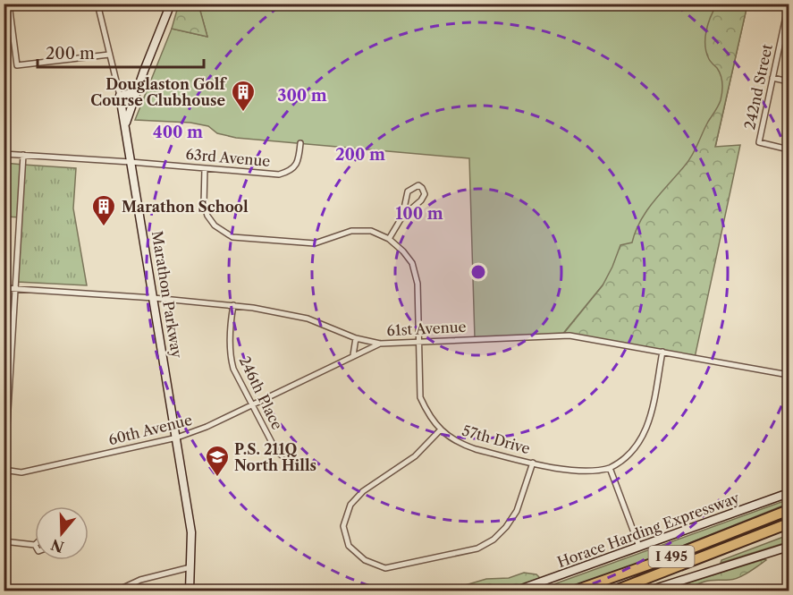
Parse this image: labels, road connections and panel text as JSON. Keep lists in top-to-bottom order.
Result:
{
  "streets": {
    "highway": ["I 495"],
    "street": [
      "242nd Street",
      "63rd Avenue",
      "Marathon Parkway",
      "61st Avenue",
      "246th Place",
      "60th Avenue",
      "57th Drive",
      "Horace Harding Expressway"
    ]
  },
  "crossings": [
    ["63rd Avenue", "Marathon Parkway"],
    ["Marathon Parkway", "61st Avenue"],
    ["Marathon Parkway", "60th Avenue"],
    ["61st Avenue", "246th Place"],
    ["61st Avenue", "60th Avenue"],
    ["61st Avenue", "57th Drive"],
    ["246th Place", "60th Avenue"]
  ],
  "places": {
    "building": ["Douglaston Golf Course Clubhouse", "Marathon School"],
    "school or university": ["P.S. 211Q North Hills"]
  },
  "scale_bar": "200 m",
  "north": "bottom",
  "rings": [
    "300 m",
    "400 m",
    "200 m",
    "100 m"
  ]
}
